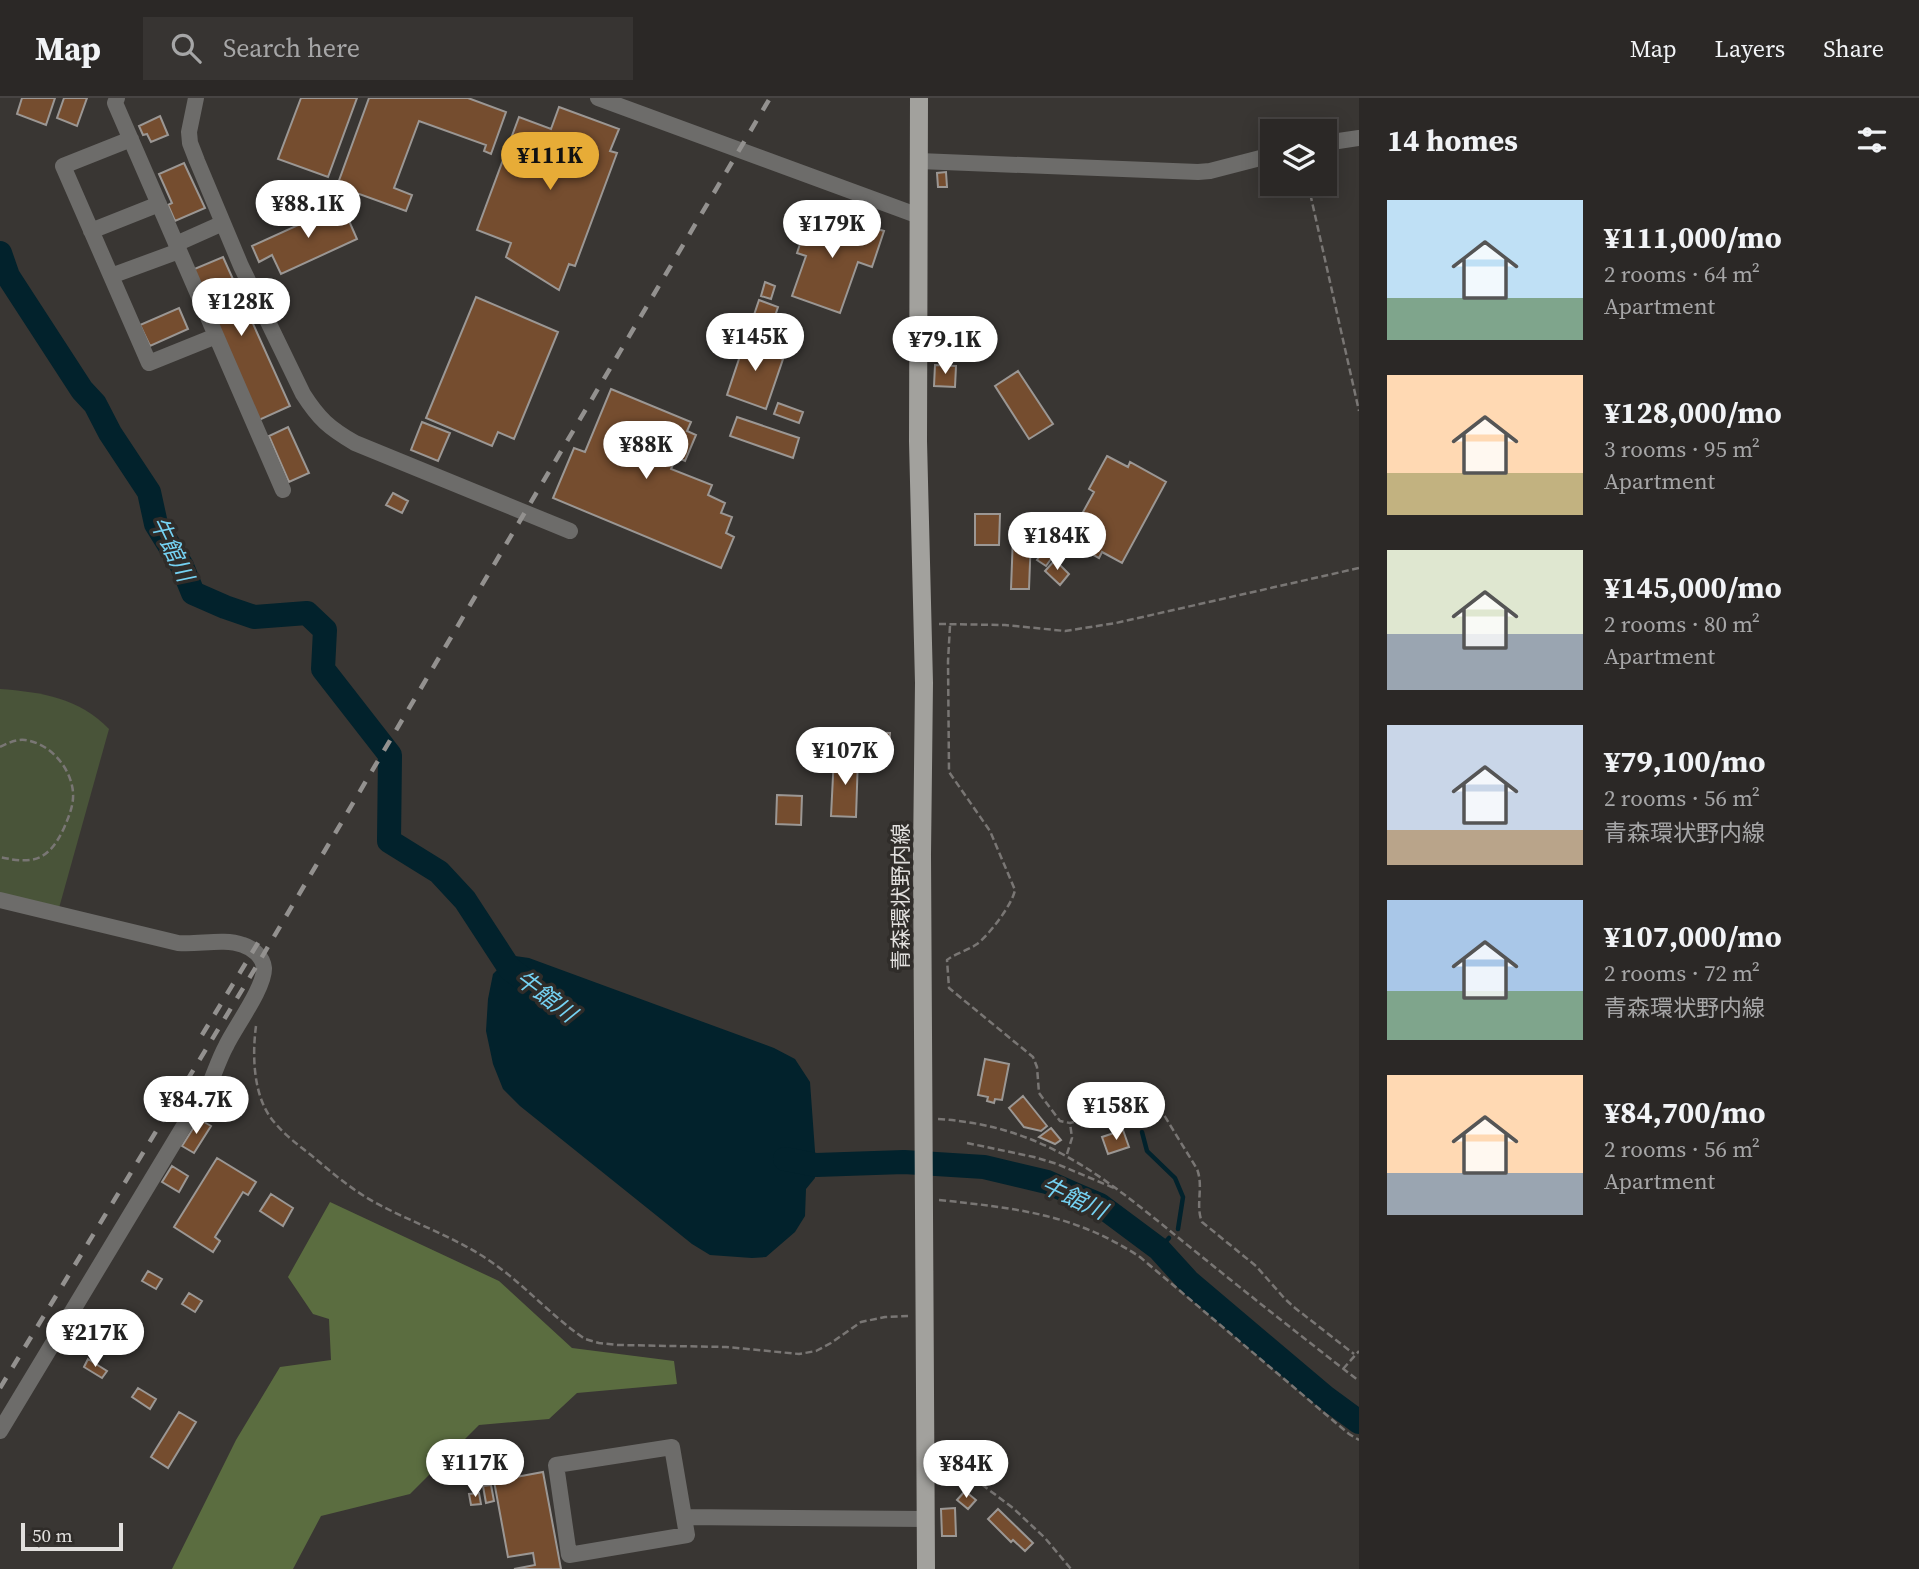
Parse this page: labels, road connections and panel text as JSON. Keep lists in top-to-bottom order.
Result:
{
  "streets": {
    "main road": ["青森環状野内線"]
  },
  "water": ["牛館川"],
  "scale_bar": "50 m",
  "page": {
    "header": "Map",
    "search": "Search here",
    "nav": ["Map", "Layers", "Share"],
    "heading": "14 homes",
    "price": [
      "¥111K",
      "¥88.1K",
      "¥179K",
      "¥128K",
      "¥145K",
      "¥79.1K",
      "¥88K",
      "¥184K",
      "¥107K",
      "¥84.7K",
      "¥158K",
      "¥217K",
      "¥117K",
      "¥84K"
    ],
    "list": [
      {
        "name": "¥111,000/mo",
        "note": "2 rooms · 64 m² · Apartment"
      },
      {
        "name": "¥128,000/mo",
        "note": "3 rooms · 95 m² · Apartment"
      },
      {
        "name": "¥145,000/mo",
        "note": "2 rooms · 80 m² · Apartment"
      },
      {
        "name": "¥79,100/mo",
        "note": "2 rooms · 56 m² · 青森環状野内線"
      },
      {
        "name": "¥107,000/mo",
        "note": "2 rooms · 72 m² · 青森環状野内線"
      },
      {
        "name": "¥84,700/mo",
        "note": "2 rooms · 56 m² · Apartment"
      }
    ],
    "scale": "50 m"
  }
}
